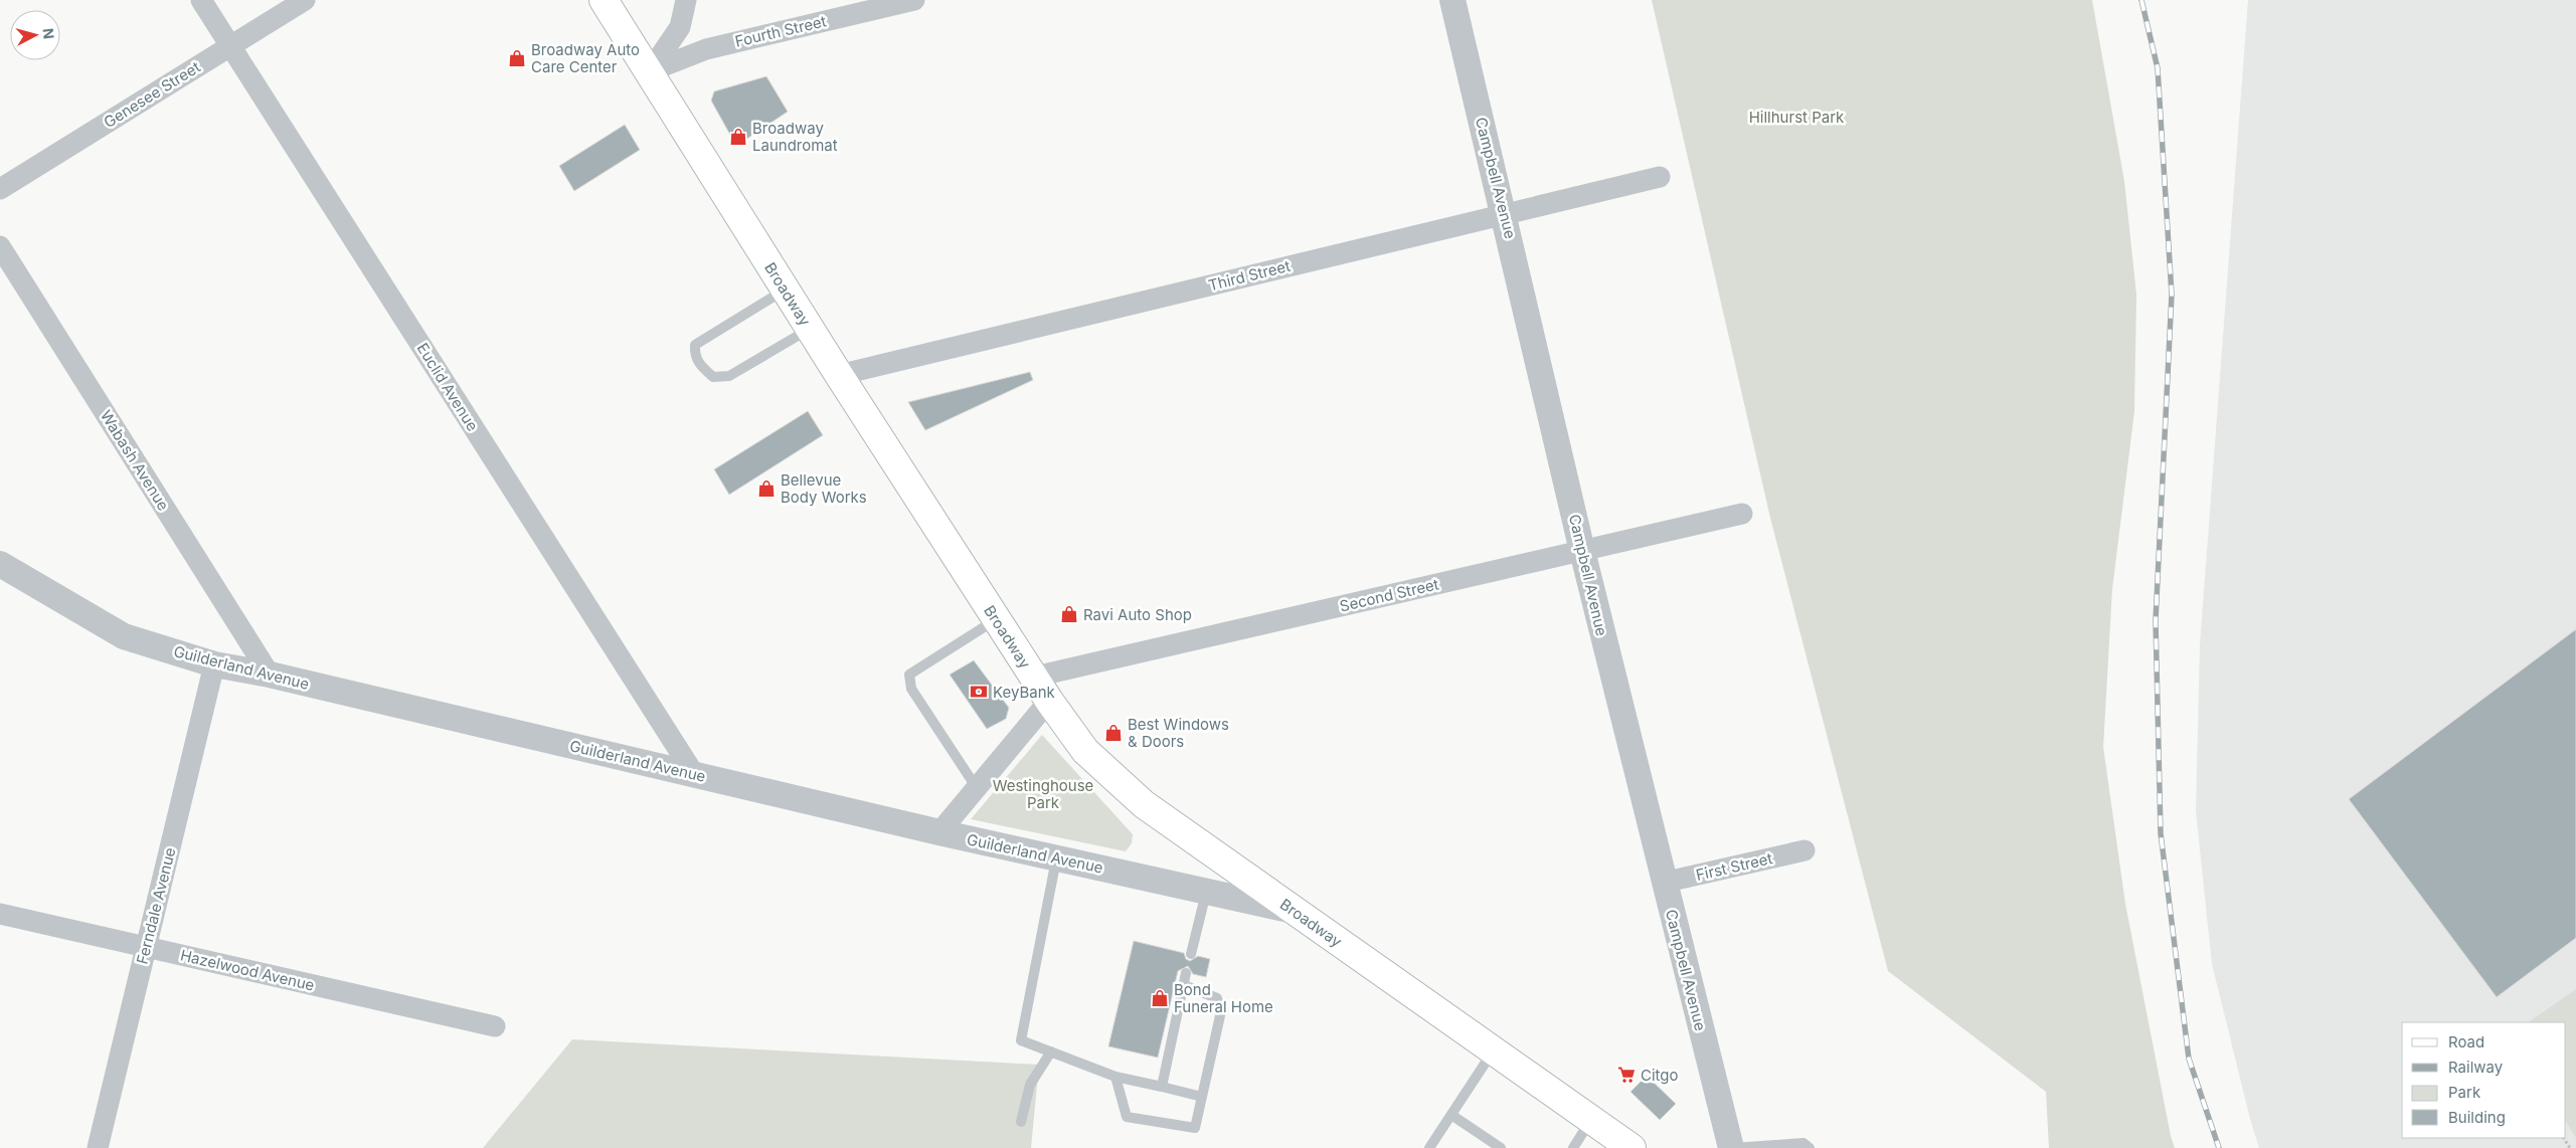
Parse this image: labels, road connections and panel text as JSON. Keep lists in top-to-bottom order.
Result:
{
  "streets": {
    "main road": ["Broadway"],
    "street": [
      "Fourth Street",
      "Genesee Street",
      "Campbell Avenue",
      "Third Street",
      "Euclid Avenue",
      "Wabash Avenue",
      "Second Street",
      "Guilderland Avenue",
      "First Street",
      "Ferndale Avenue",
      "Hazelwood Avenue"
    ]
  },
  "crossings": [
    ["Fourth Street", "Broadway"],
    ["Genesee Street", "Euclid Avenue"],
    ["Campbell Avenue", "Third Street"],
    ["Campbell Avenue", "Second Street"],
    ["Campbell Avenue", "First Street"],
    ["Third Street", "Broadway"],
    ["Broadway", "Second Street"],
    ["Broadway", "Guilderland Avenue"],
    ["Euclid Avenue", "Guilderland Avenue"],
    ["Wabash Avenue", "Guilderland Avenue"],
    ["Guilderland Avenue", "Ferndale Avenue"],
    ["Ferndale Avenue", "Hazelwood Avenue"]
  ],
  "parks": ["Hillhurst Park", "Westinghouse Park"],
  "places": {
    "shop": [
      "Broadway Auto Care Center",
      "Broadway Laundromat",
      "Bellevue Body Works",
      "Ravi Auto Shop",
      "Best Windows & Doors",
      "Bond Funeral Home"
    ],
    "bank": ["KeyBank"],
    "supermarket": ["Citgo"]
  },
  "legend": [
    "Road",
    "Railway",
    "Park",
    "Building"
  ],
  "north": "right"
}
